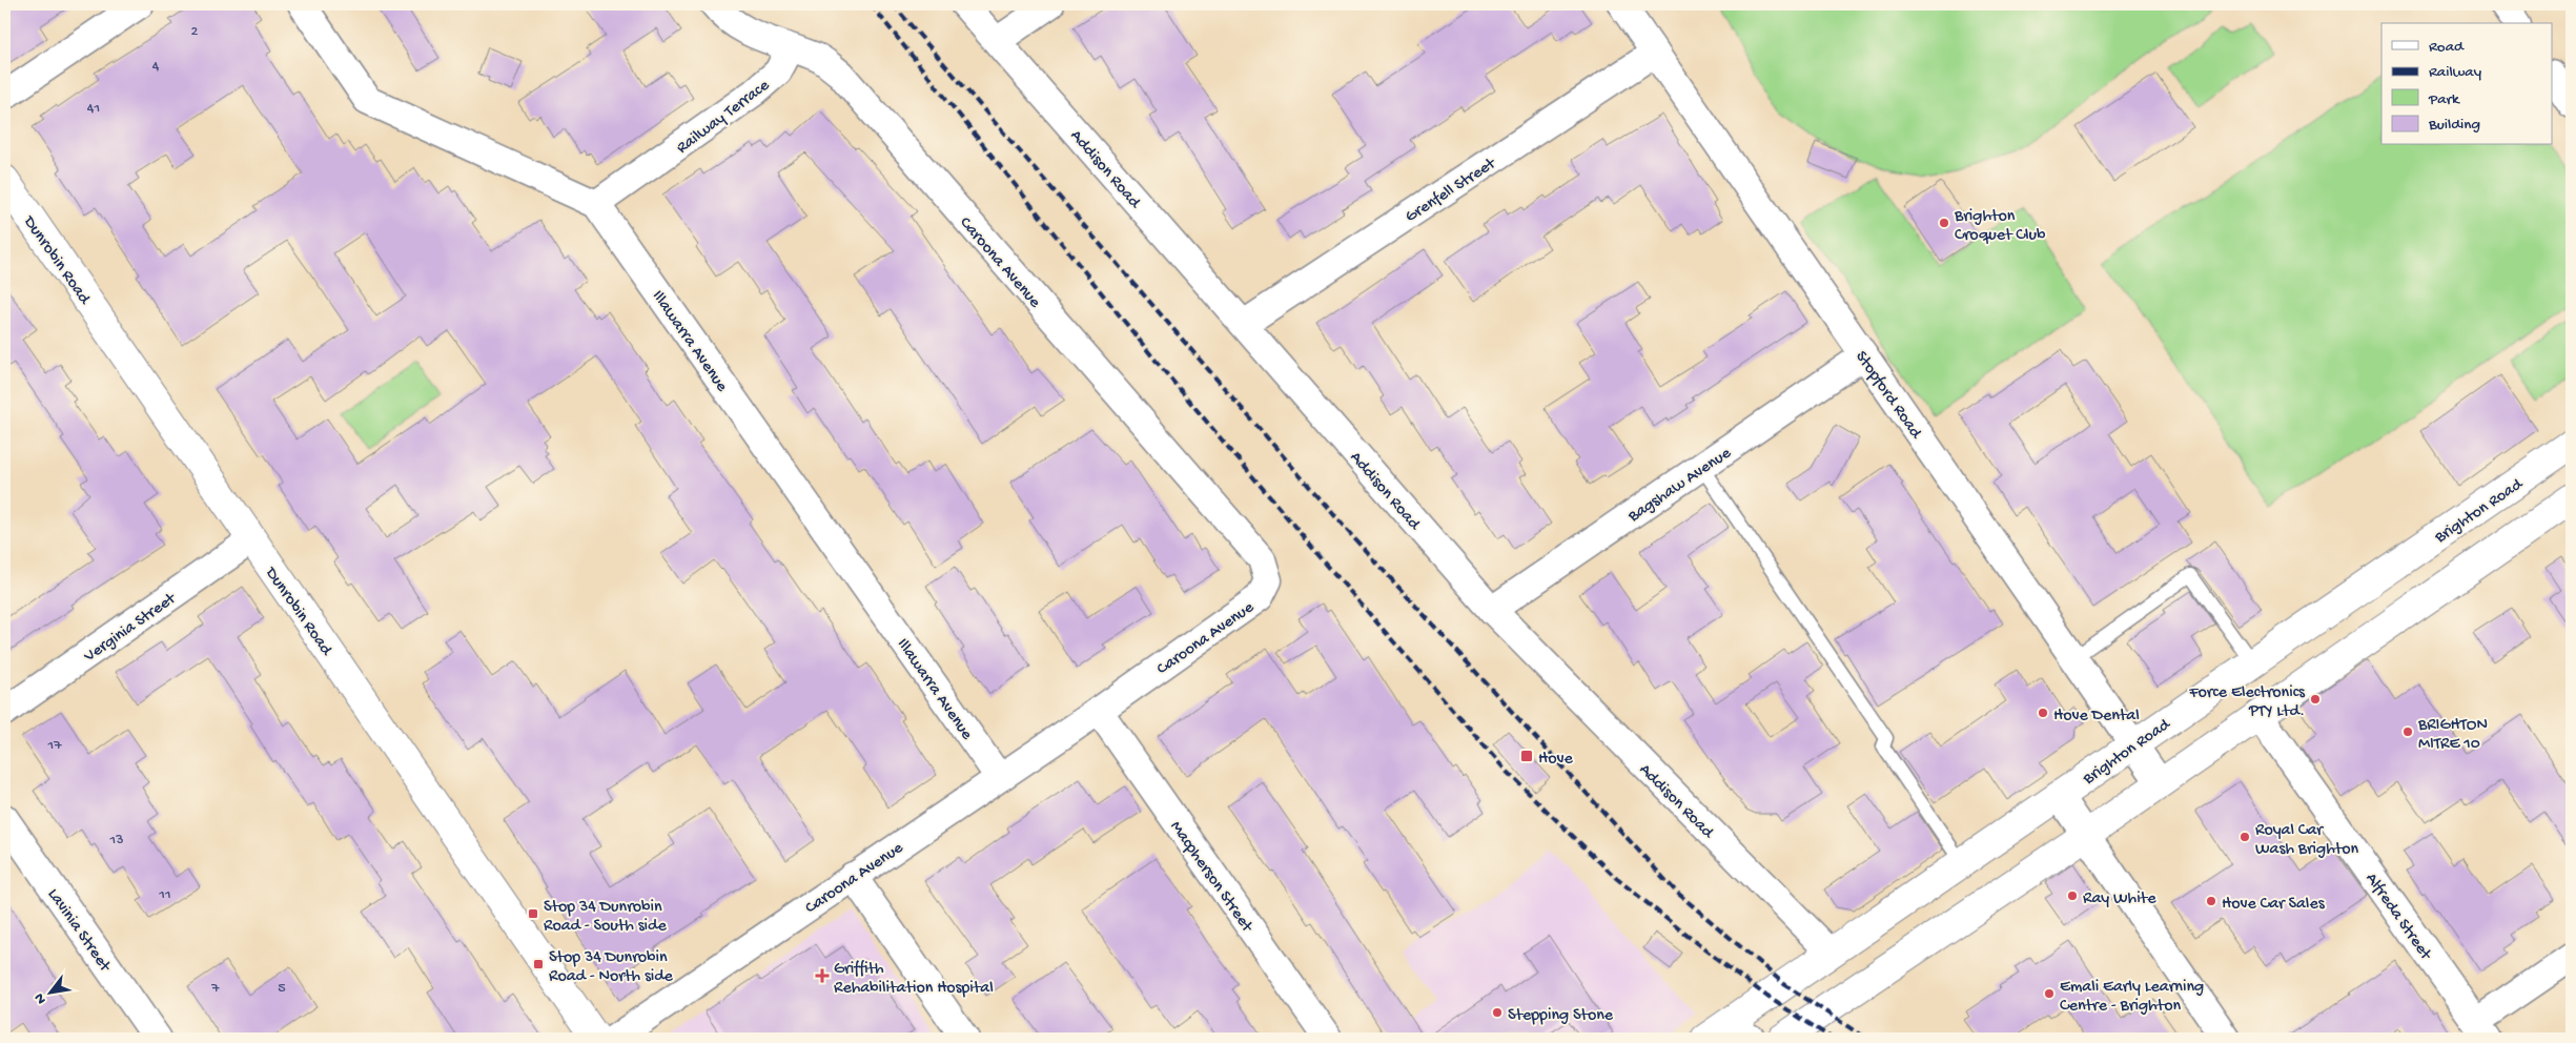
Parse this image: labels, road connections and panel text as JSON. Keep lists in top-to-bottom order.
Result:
{
  "streets": {
    "main road": ["Dunrobin Road", "Brighton Road"],
    "street": [
      "Railway Terrace",
      "Addison Road",
      "Grenfell Street",
      "Caroona Avenue",
      "Illawarra Avenue",
      "Stopford Road",
      "Bagshaw Avenue",
      "Verginia Street",
      "Macpherson Street",
      "Alfreda Street",
      "Lavinia Street"
    ]
  },
  "crossings": [
    ["Railway Terrace", "Caroona Avenue"],
    ["Railway Terrace", "Illawarra Avenue"],
    ["Addison Road", "Grenfell Street"],
    ["Addison Road", "Bagshaw Avenue"],
    ["Addison Road", "Brighton Road"],
    ["Grenfell Street", "Stopford Road"],
    ["Dunrobin Road", "Verginia Street"],
    ["Caroona Avenue", "Illawarra Avenue"],
    ["Caroona Avenue", "Macpherson Street"],
    ["Stopford Road", "Bagshaw Avenue"],
    ["Stopford Road", "Brighton Road"]
  ],
  "places": {
    "other": [
      "Brighton Croquet Club",
      "Force Electronics PTY Ltd.",
      "Hove Dental",
      "BRIGHTON MITRE 10",
      "Royal Car Wash Brighton",
      "Ray White",
      "Hove Car Sales",
      "Emali Early Learning Centre - Brighton",
      "Stepping Stone"
    ],
    "transit": ["Hove", "Stop 34 Dunrobin Road - South side", "Stop 34 Dunrobin Road - North side"],
    "health": ["Griffith Rehabilitation Hospital"]
  },
  "house_numbers": [
    "2",
    "4",
    "41",
    "17",
    "13",
    "11",
    "7",
    "5"
  ],
  "legend": [
    "Road",
    "Railway",
    "Park",
    "Building"
  ],
  "north": "bottom left"
}
